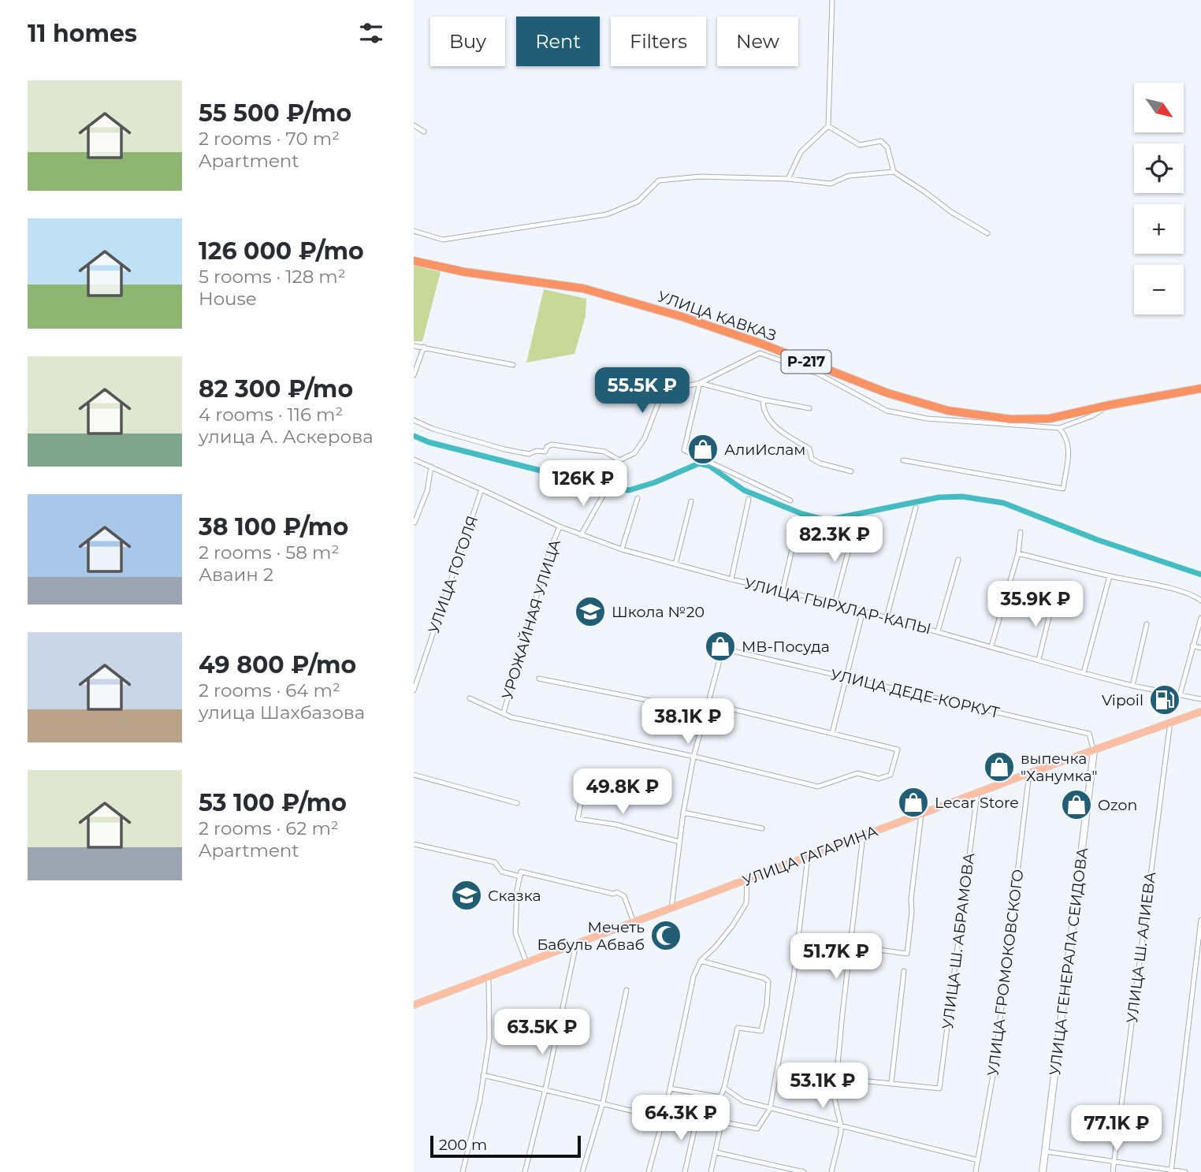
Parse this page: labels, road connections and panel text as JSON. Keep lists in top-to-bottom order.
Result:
{
  "streets": {
    "highway": ["УЛИЦА КАВКАЗ", "Р-217"],
    "main road": ["УЛИЦА ГАГАРИНА"],
    "street": [
      "УЛИЦА ГОГОЛЯ",
      "УЛИЦА ГЫРХЛАР-КАПЫ",
      "УРОЖАЙНАЯ УЛИЦА",
      "УЛИЦА ДЕДЕ-КОРКУТ",
      "УЛИЦА Ш. АБРАМОВА",
      "УЛИЦА Ш. АЛИЕВА",
      "УЛИЦА ГЕНЕРАЛА СЕИДОВА",
      "УЛИЦА ГРОМОКОВСКОГО"
    ]
  },
  "crossings": [
    ["УЛИЦА ГОГОЛЯ", "УЛИЦА ГЫРХЛАР-КАПЫ"],
    ["УЛИЦА ГЫРХЛАР-КАПЫ", "УРОЖАЙНАЯ УЛИЦА"],
    ["УЛИЦА ДЕДЕ-КОРКУТ", "УЛИЦА ГАГАРИНА"],
    ["УЛИЦА ДЕДЕ-КОРКУТ", "УЛИЦА ГЕНЕРАЛА СЕИДОВА"],
    ["УЛИЦА ГАГАРИНА", "УЛИЦА Ш. АБРАМОВА"],
    ["УЛИЦА ГАГАРИНА", "УЛИЦА Ш. АЛИЕВА"],
    ["УЛИЦА ГАГАРИНА", "УЛИЦА ГЕНЕРАЛА СЕИДОВА"],
    ["УЛИЦА ГАГАРИНА", "УЛИЦА ГРОМОКОВСКОГО"]
  ],
  "places": {
    "shop": [
      "АлиИслам",
      "МВ-Посуда",
      "выпечка \"Ханумка\"",
      "Lecar Store",
      "Ozon"
    ],
    "school or university": ["Школа №20", "Сказка"],
    "fuel station": ["Vipoil"],
    "mosque": ["Мечеть Бабуль Абваб"]
  },
  "scale_bar": "200 m",
  "north": "bottom right",
  "page": {
    "heading": "11 homes",
    "chip": [
      "Buy",
      "Rent",
      "Filters",
      "New"
    ],
    "list": [
      {
        "name": "55 500 ₽/mo",
        "note": "2 rooms · 70 m² · Apartment"
      },
      {
        "name": "126 000 ₽/mo",
        "note": "5 rooms · 128 m² · House"
      },
      {
        "name": "82 300 ₽/mo",
        "note": "4 rooms · 116 m² · улица А. Аскерова"
      },
      {
        "name": "38 100 ₽/mo",
        "note": "2 rooms · 58 m² · Аваин 2"
      },
      {
        "name": "49 800 ₽/mo",
        "note": "2 rooms · 64 m² · улица Шахбазова"
      },
      {
        "name": "53 100 ₽/mo",
        "note": "2 rooms · 62 m² · Apartment"
      }
    ],
    "map_buttons": ["+", "−"],
    "price": [
      "55.5K ₽",
      "126K ₽",
      "82.3K ₽",
      "35.9K ₽",
      "38.1K ₽",
      "49.8K ₽",
      "51.7K ₽",
      "63.5K ₽",
      "53.1K ₽",
      "64.3K ₽",
      "77.1K ₽"
    ],
    "scale": "200 m"
  }
}
